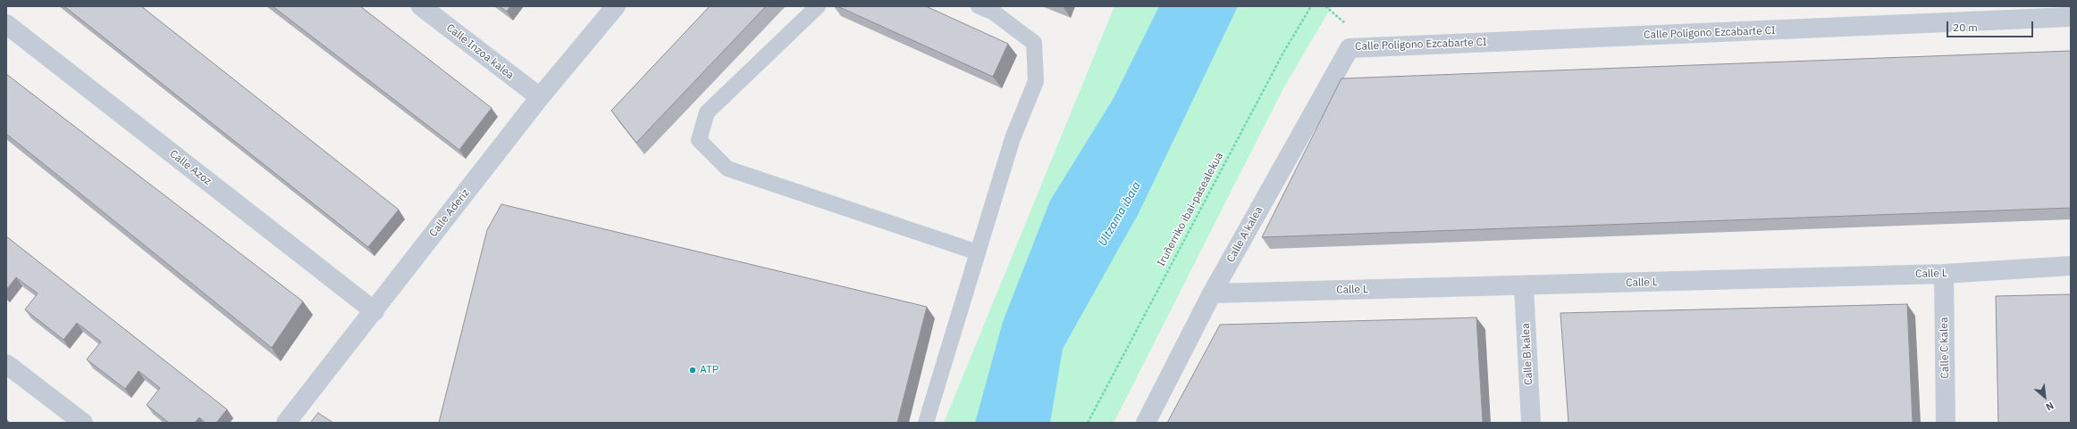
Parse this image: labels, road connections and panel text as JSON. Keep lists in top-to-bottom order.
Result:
{
  "streets": {
    "street": [
      "Calle Polígono Ezcabarte CI",
      "Calle Inzoa kalea",
      "Calle Azoz",
      "Calle Aderiz",
      "Calle A kalea",
      "Calle L",
      "Calle C kalea",
      "Calle B kalea"
    ],
    "path": ["Iruñerriko ibai-pasealekua"]
  },
  "crossings": [
    ["Calle Polígono Ezcabarte CI", "Calle A kalea"],
    ["Calle Inzoa kalea", "Calle Aderiz"],
    ["Calle Azoz", "Calle Aderiz"],
    ["Calle A kalea", "Calle L"],
    ["Calle L", "Calle C kalea"],
    ["Calle L", "Calle B kalea"]
  ],
  "water": ["Ultzama ibaia"],
  "places": ["ATP"],
  "scale_bar": "20 m",
  "north": "bottom right"
}
